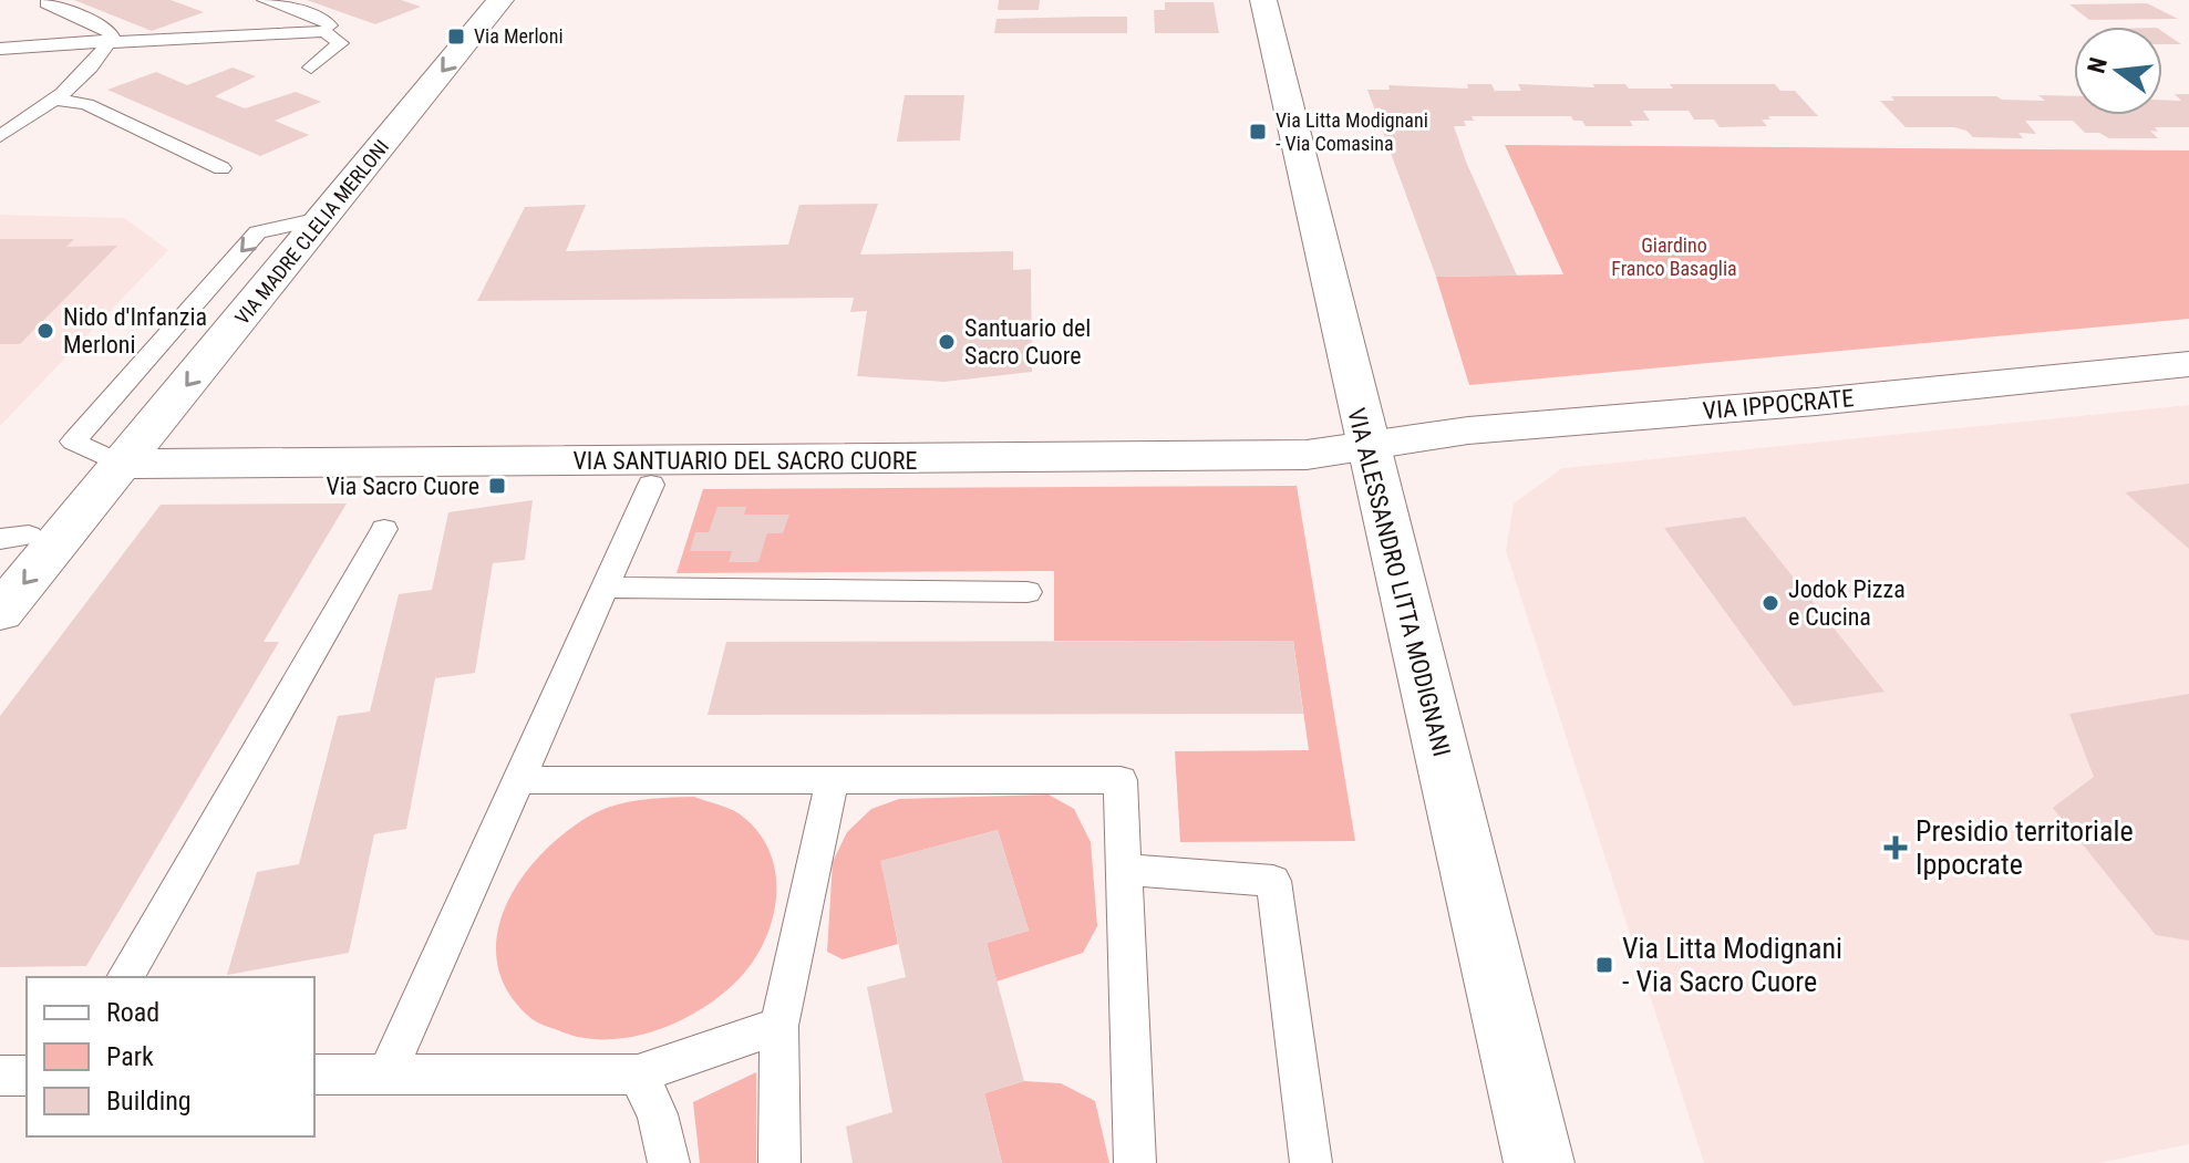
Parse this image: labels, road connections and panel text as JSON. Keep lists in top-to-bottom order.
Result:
{
  "streets": {
    "street": [
      "VIA MADRE CLELIA MERLONI",
      "VIA IPPOCRATE",
      "VIA SANTUARIO DEL SACRO CUORE",
      "VIA ALESSANDRO LITTA MODIGNANI"
    ]
  },
  "crossings": [
    ["VIA MADRE CLELIA MERLONI", "VIA SANTUARIO DEL SACRO CUORE"],
    ["VIA IPPOCRATE", "VIA SANTUARIO DEL SACRO CUORE"],
    ["VIA IPPOCRATE", "VIA ALESSANDRO LITTA MODIGNANI"],
    ["VIA SANTUARIO DEL SACRO CUORE", "VIA ALESSANDRO LITTA MODIGNANI"]
  ],
  "one_way": ["VIA MADRE CLELIA MERLONI"],
  "parks": ["Giardino Franco Basaglia"],
  "places": {
    "transit": [
      "Via Merloni",
      "Via Litta Modignani - Via Comasina",
      "Via Sacro Cuore",
      "Via Litta Modignani - Via Sacro Cuore"
    ],
    "other": ["Nido d'Infanzia Merloni", "Santuario del Sacro Cuore", "Jodok Pizza e Cucina"],
    "health": ["Presidio territoriale Ippocrate"]
  },
  "legend": ["Road", "Park", "Building"],
  "north": "left"
}
